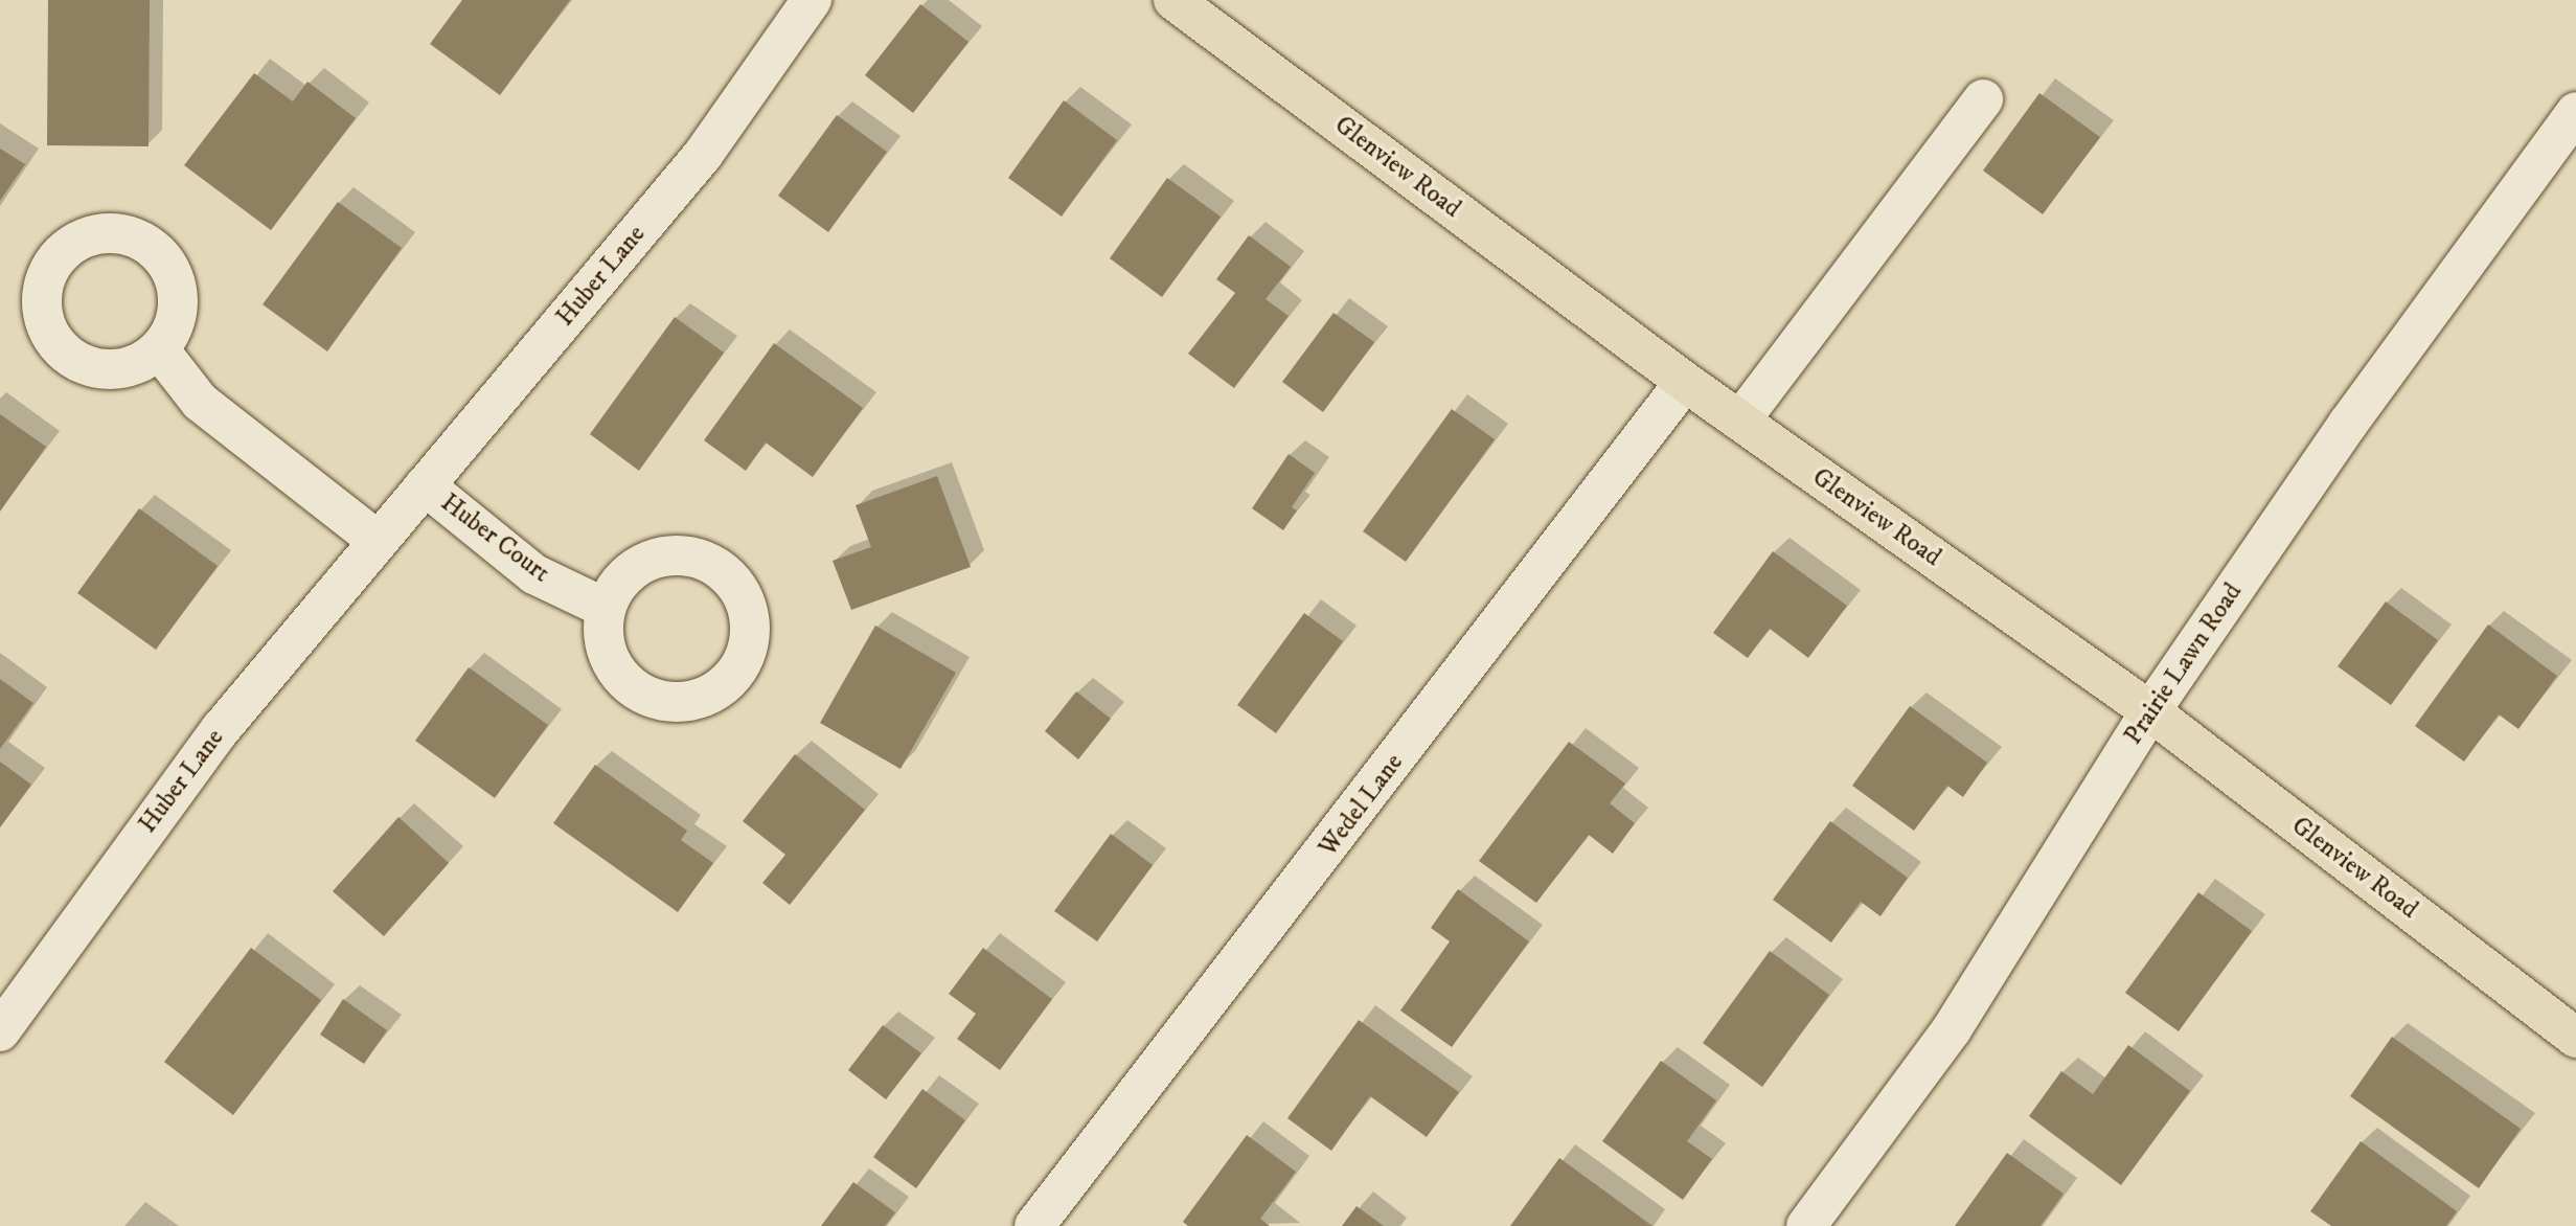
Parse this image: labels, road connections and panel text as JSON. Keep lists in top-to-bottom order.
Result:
{
  "streets": {
    "main road": ["Glenview Road"],
    "street": [
      "Huber Lane",
      "Huber Court",
      "Prairie Lawn Road",
      "Wedel Lane"
    ]
  },
  "crossings": [
    ["Glenview Road", "Prairie Lawn Road"],
    ["Glenview Road", "Wedel Lane"],
    ["Huber Lane", "Huber Court"]
  ]
}
